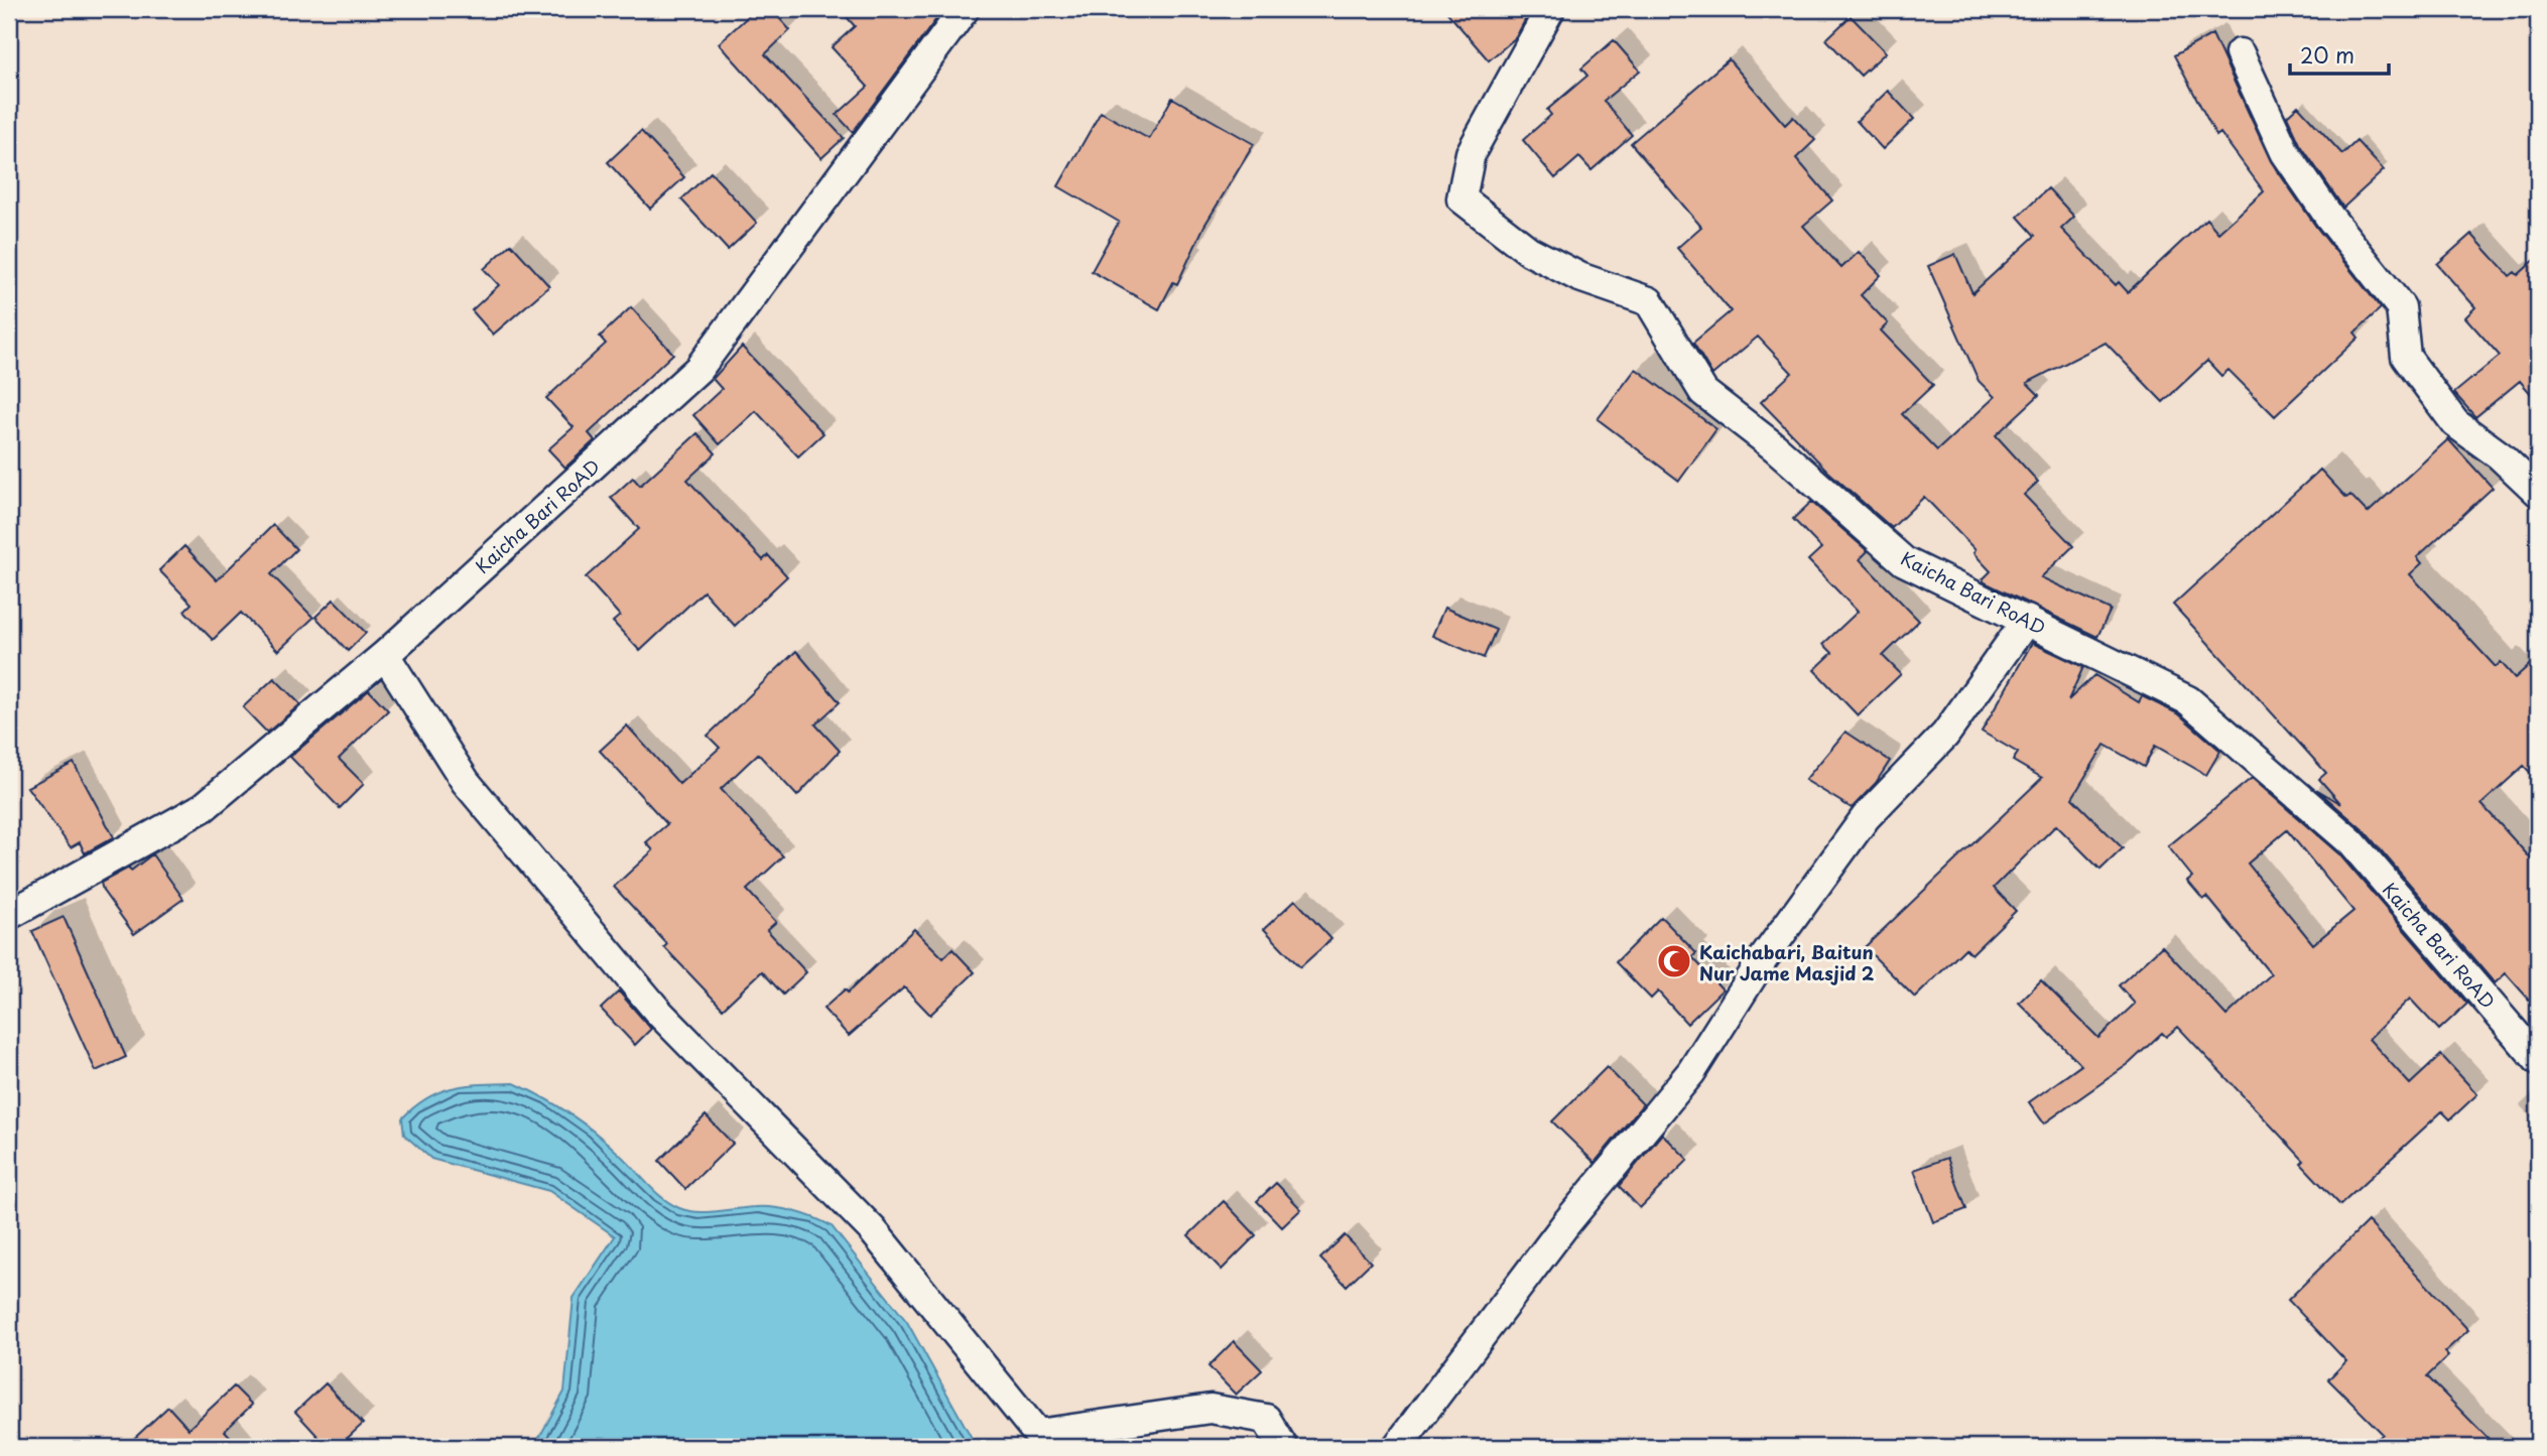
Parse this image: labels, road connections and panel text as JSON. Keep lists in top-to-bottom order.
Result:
{
  "streets": {
    "street": ["Kaicha Bari RoAD"]
  },
  "places": {
    "mosque": ["Kaichabari, Baitun Nur Jame Masjid 2"]
  },
  "scale_bar": "20 m"
}
